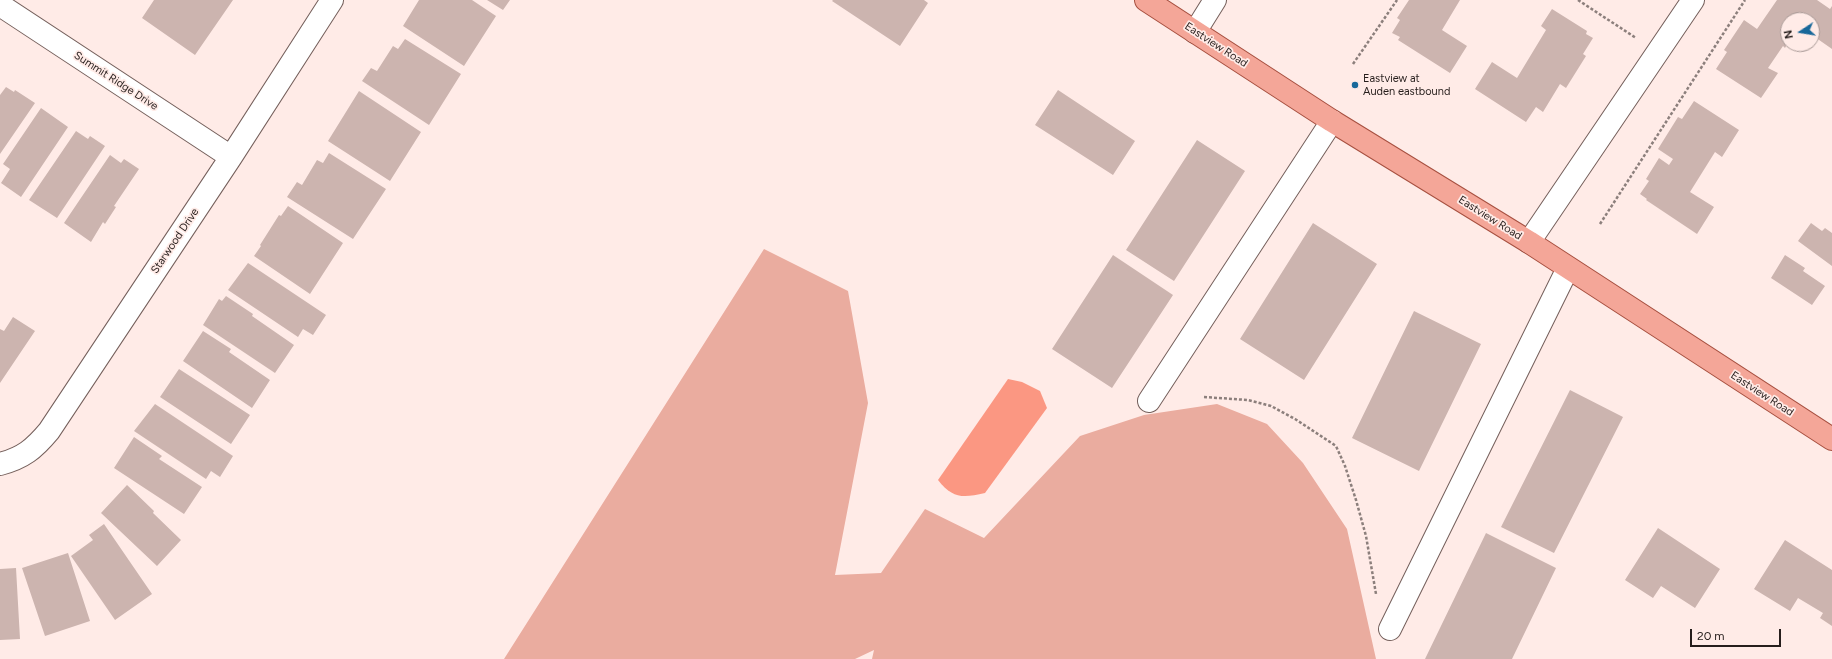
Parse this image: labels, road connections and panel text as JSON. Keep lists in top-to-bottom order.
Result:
{
  "streets": {
    "main road": ["Eastview Road"],
    "street": ["Summit Ridge Drive", "Starwood Drive"]
  },
  "crossings": [
    ["Summit Ridge Drive", "Starwood Drive"]
  ],
  "places": ["Eastview at Auden eastbound"],
  "scale_bar": "20 m",
  "north": "left"
}
